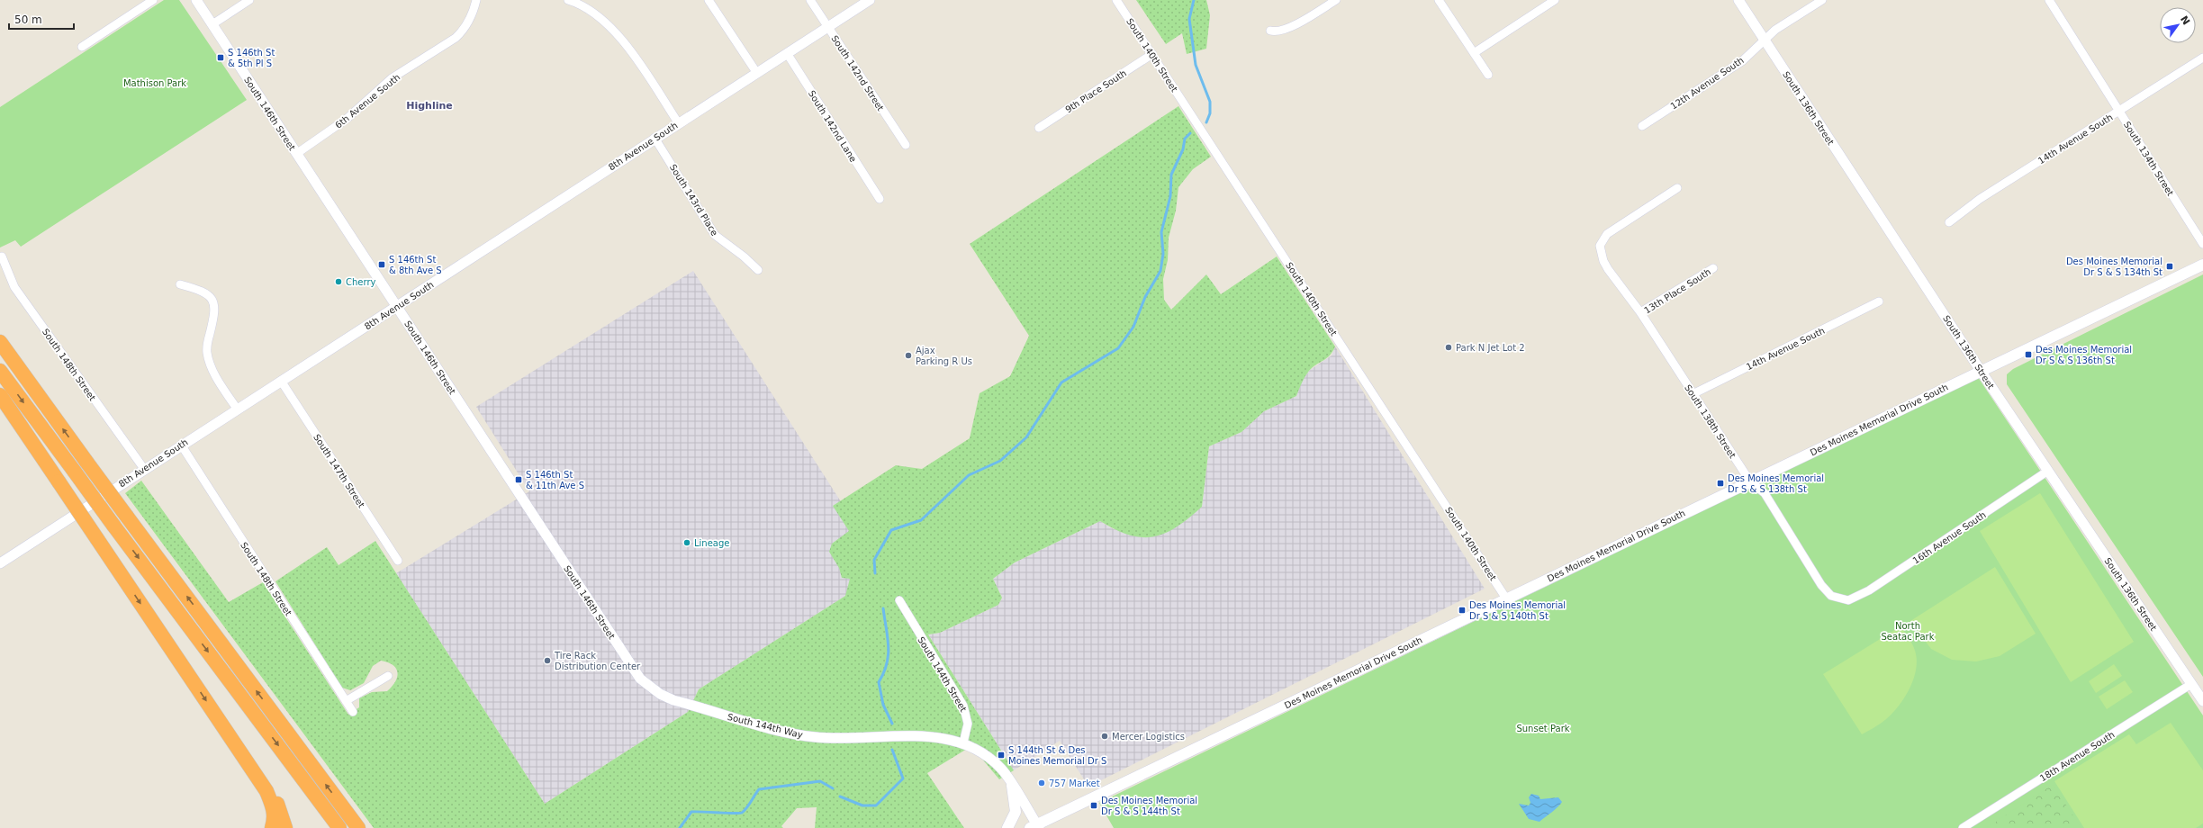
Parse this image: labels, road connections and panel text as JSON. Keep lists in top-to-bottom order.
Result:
{
  "streets": {
    "main road": ["Des Moines Memorial Drive South"],
    "street": [
      "South 140th Street",
      "South 142nd Street",
      "12th Avenue South",
      "9th Place South",
      "6th Avenue South",
      "South 136th Street",
      "South 146th Street",
      "South 142nd Lane",
      "14th Avenue South",
      "8th Avenue South",
      "South 134th Street",
      "South 143rd Place",
      "13th Place South",
      "South 148th Street",
      "South 138th Street",
      "South 147th Street",
      "16th Avenue South",
      "South 144th Street",
      "South 144th Way",
      "18th Avenue South"
    ]
  },
  "crossings": [
    ["South 140th Street", "9th Place South"],
    ["South 140th Street", "Des Moines Memorial Drive South"],
    ["South 142nd Street", "8th Avenue South"],
    ["12th Avenue South", "South 136th Street"],
    ["6th Avenue South", "South 146th Street"],
    ["South 136th Street", "Des Moines Memorial Drive South"],
    ["South 136th Street", "16th Avenue South"],
    ["South 136th Street", "18th Avenue South"],
    ["South 146th Street", "8th Avenue South"],
    ["South 146th Street", "South 144th Way"],
    ["South 142nd Lane", "8th Avenue South"],
    ["14th Avenue South", "South 134th Street"],
    ["14th Avenue South", "South 138th Street"],
    ["8th Avenue South", "South 143rd Place"],
    ["8th Avenue South", "South 148th Street"],
    ["8th Avenue South", "South 147th Street"],
    ["13th Place South", "South 138th Street"],
    ["Des Moines Memorial Drive South", "South 138th Street"],
    ["South 138th Street", "16th Avenue South"],
    ["South 144th Street", "South 144th Way"]
  ],
  "districts": ["Highline"],
  "parks": ["Mathison Park", "North Seatac Park", "Sunset Park"],
  "places": {
    "transit": [
      "S 146th St & 5th Pl S",
      "S 146th St & 8th Ave S",
      "Des Moines Memorial Dr S & S 134th St",
      "Des Moines Memorial Dr S & S 136th St",
      "S 146th St & 11th Ave S",
      "Des Moines Memorial Dr S & S 138th St",
      "Des Moines Memorial Dr S & S 140th St",
      "S 144th St & Des Moines Memorial Dr S",
      "Des Moines Memorial Dr S & S 144th St"
    ],
    "other": [
      "Cherry",
      "Park N Jet Lot 2",
      "Ajax Parking R Us",
      "Lineage",
      "Tire Rack Distribution Center",
      "Mercer Logistics",
      "757 Market"
    ]
  },
  "scale_bar": "50 m",
  "north": "top right"
}
